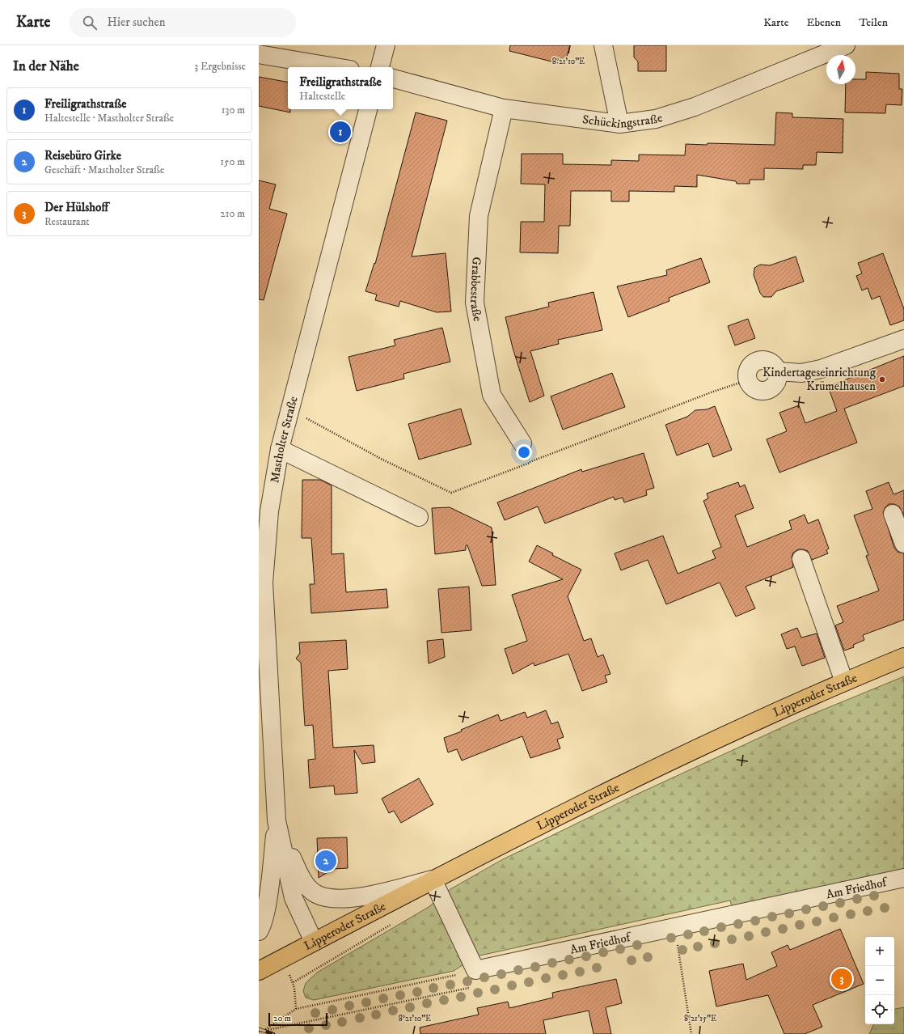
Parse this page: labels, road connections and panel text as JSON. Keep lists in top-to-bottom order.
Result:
{
  "streets": {
    "main road": ["Lipperoder Straße"],
    "street": [
      "Schückingstraße",
      "Grabbestraße",
      "Mastholter Straße",
      "Am Friedhof"
    ]
  },
  "crossings": [
    ["Schückingstraße", "Grabbestraße"],
    ["Mastholter Straße", "Lipperoder Straße"]
  ],
  "places": ["Kindertageseinrichtung Krümelhausen"],
  "scale_bar": "20 m",
  "north": "top",
  "page": {
    "header": "Karte",
    "search": "Hier suchen",
    "nav": ["Karte", "Ebenen", "Teilen"],
    "heading": ["In der Nähe", "3 Ergebnisse"],
    "popup": ["Freiligrathstraße", "Haltestelle"],
    "list": [
      {
        "mark": "1",
        "name": "Freiligrathstraße",
        "note": "Haltestelle · Mastholter Straße",
        "value": "130 m"
      },
      {
        "mark": "2",
        "name": "Reisebüro Girke",
        "note": "Geschäft · Mastholter Straße",
        "value": "150 m"
      },
      {
        "mark": "3",
        "name": "Der Hülshoff",
        "note": "Restaurant",
        "value": "210 m"
      }
    ],
    "pins": ["1", "2", "3"],
    "map_buttons": ["+", "−"],
    "scale": "20 m"
  },
  "coordinates": ["8°21'10\"E", "8°21'15\"E"]
}
